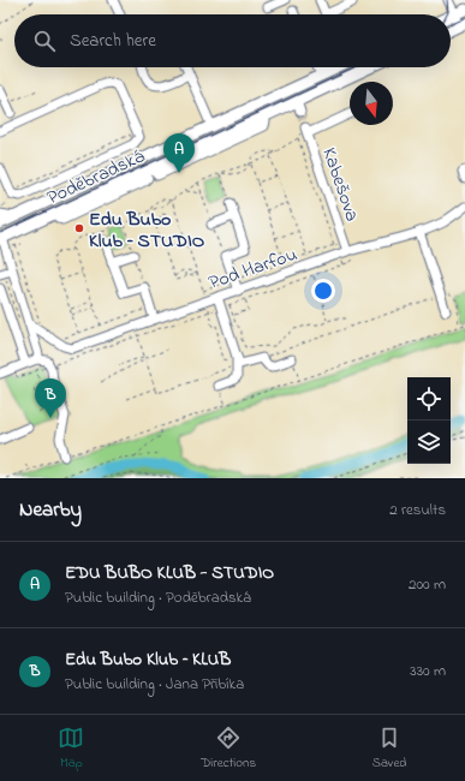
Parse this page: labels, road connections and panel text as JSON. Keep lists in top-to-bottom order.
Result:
{
  "streets": {
    "main road": ["Poděbradská"],
    "street": ["Kabešova", "Pod Harfou"]
  },
  "crossings": [
    ["Kabešova", "Pod Harfou"]
  ],
  "places": ["Edu Bubo Klub – STUDIO"],
  "north": "bottom",
  "page": {
    "search": "Search here",
    "pins": ["A", "B"],
    "heading": ["Nearby", "2 results"],
    "list": [
      {
        "mark": "A",
        "name": "EDU BUBO KLUB - STUDIO",
        "note": "Public building · Poděbradská",
        "value": "200 m"
      },
      {
        "mark": "B",
        "name": "Edu Bubo Klub – KLUB",
        "note": "Public building · Jana Přibíka",
        "value": "330 m"
      }
    ],
    "nav": ["Map", "Directions", "Saved"]
  }
}
